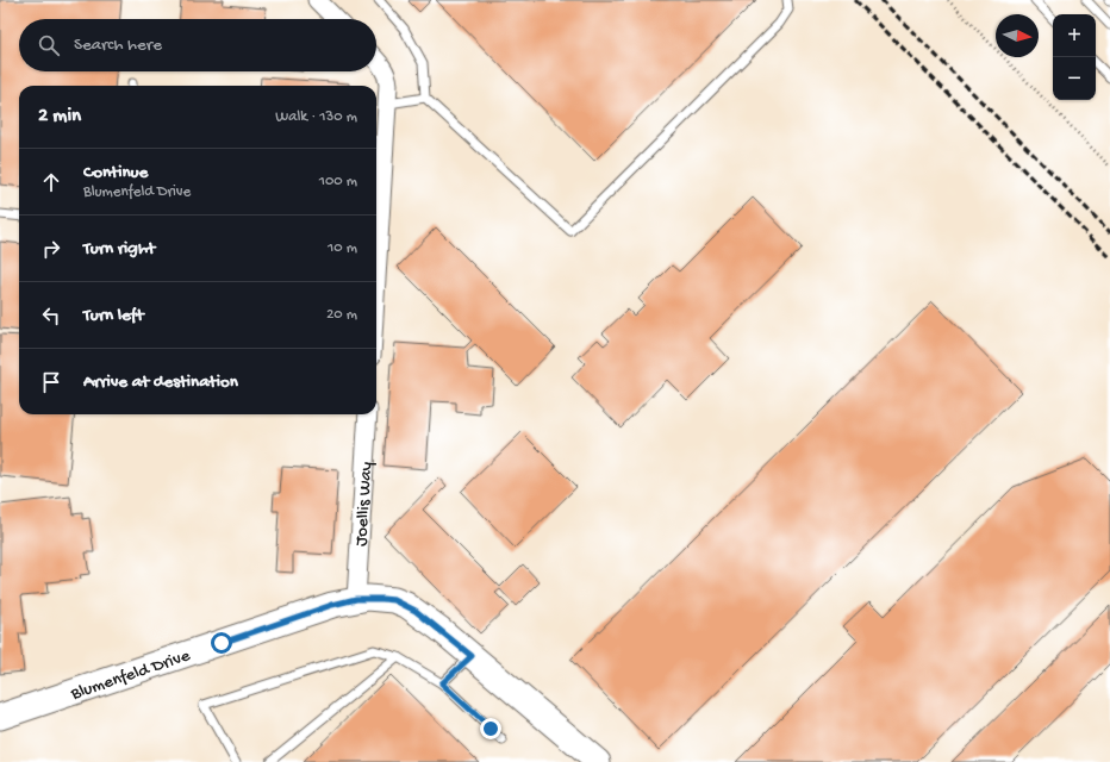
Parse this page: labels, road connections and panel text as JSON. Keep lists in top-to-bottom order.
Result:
{
  "streets": {
    "street": ["Joellis Way", "Blumenfeld Drive"]
  },
  "crossings": [
    ["Joellis Way", "Blumenfeld Drive"]
  ],
  "north": "right",
  "page": {
    "map_buttons": ["+", "−"],
    "search": "Search here",
    "heading": ["2 min", "Walk · 130 m"],
    "list": [
      ["Continue", "Blumenfeld Drive", "100 m"],
      ["Turn right", "10 m"],
      ["Turn left", "20 m"],
      "Arrive at destination"
    ]
  }
}
